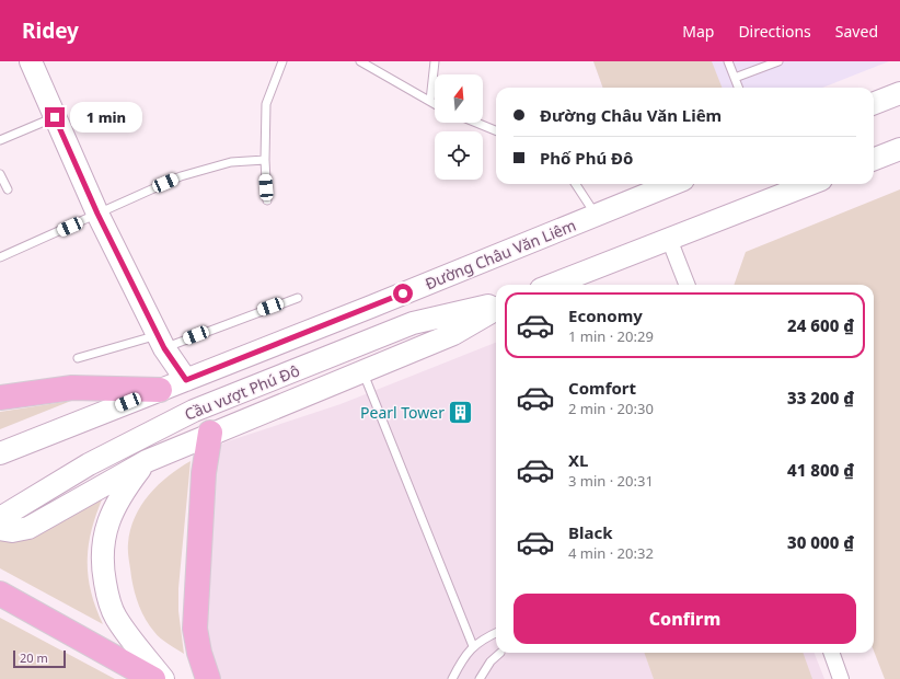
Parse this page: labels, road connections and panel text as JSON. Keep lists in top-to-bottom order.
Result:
{
  "streets": {
    "main road": ["Đường Châu Văn Liêm", "Cầu vượt Phú Đô"]
  },
  "places": {
    "building": ["Pearl Tower"]
  },
  "scale_bar": "20 m",
  "north": "top",
  "page": {
    "header": "Ridey",
    "nav": ["Map", "Directions", "Saved"],
    "banner": ["Đường Châu Văn Liêm", "Phố Phú Đô"],
    "bubble": "1 min",
    "list": [
      {
        "name": "Economy",
        "note": "1 min · 20:29",
        "value": "24 600 ₫"
      },
      {
        "name": "Comfort",
        "note": "2 min · 20:30",
        "value": "33 200 ₫"
      },
      {
        "name": "XL",
        "note": "3 min · 20:31",
        "value": "41 800 ₫"
      },
      {
        "name": "Black",
        "note": "4 min · 20:32",
        "value": "30 000 ₫"
      }
    ],
    "buttons": "Confirm",
    "scale": "20 m"
  }
}
